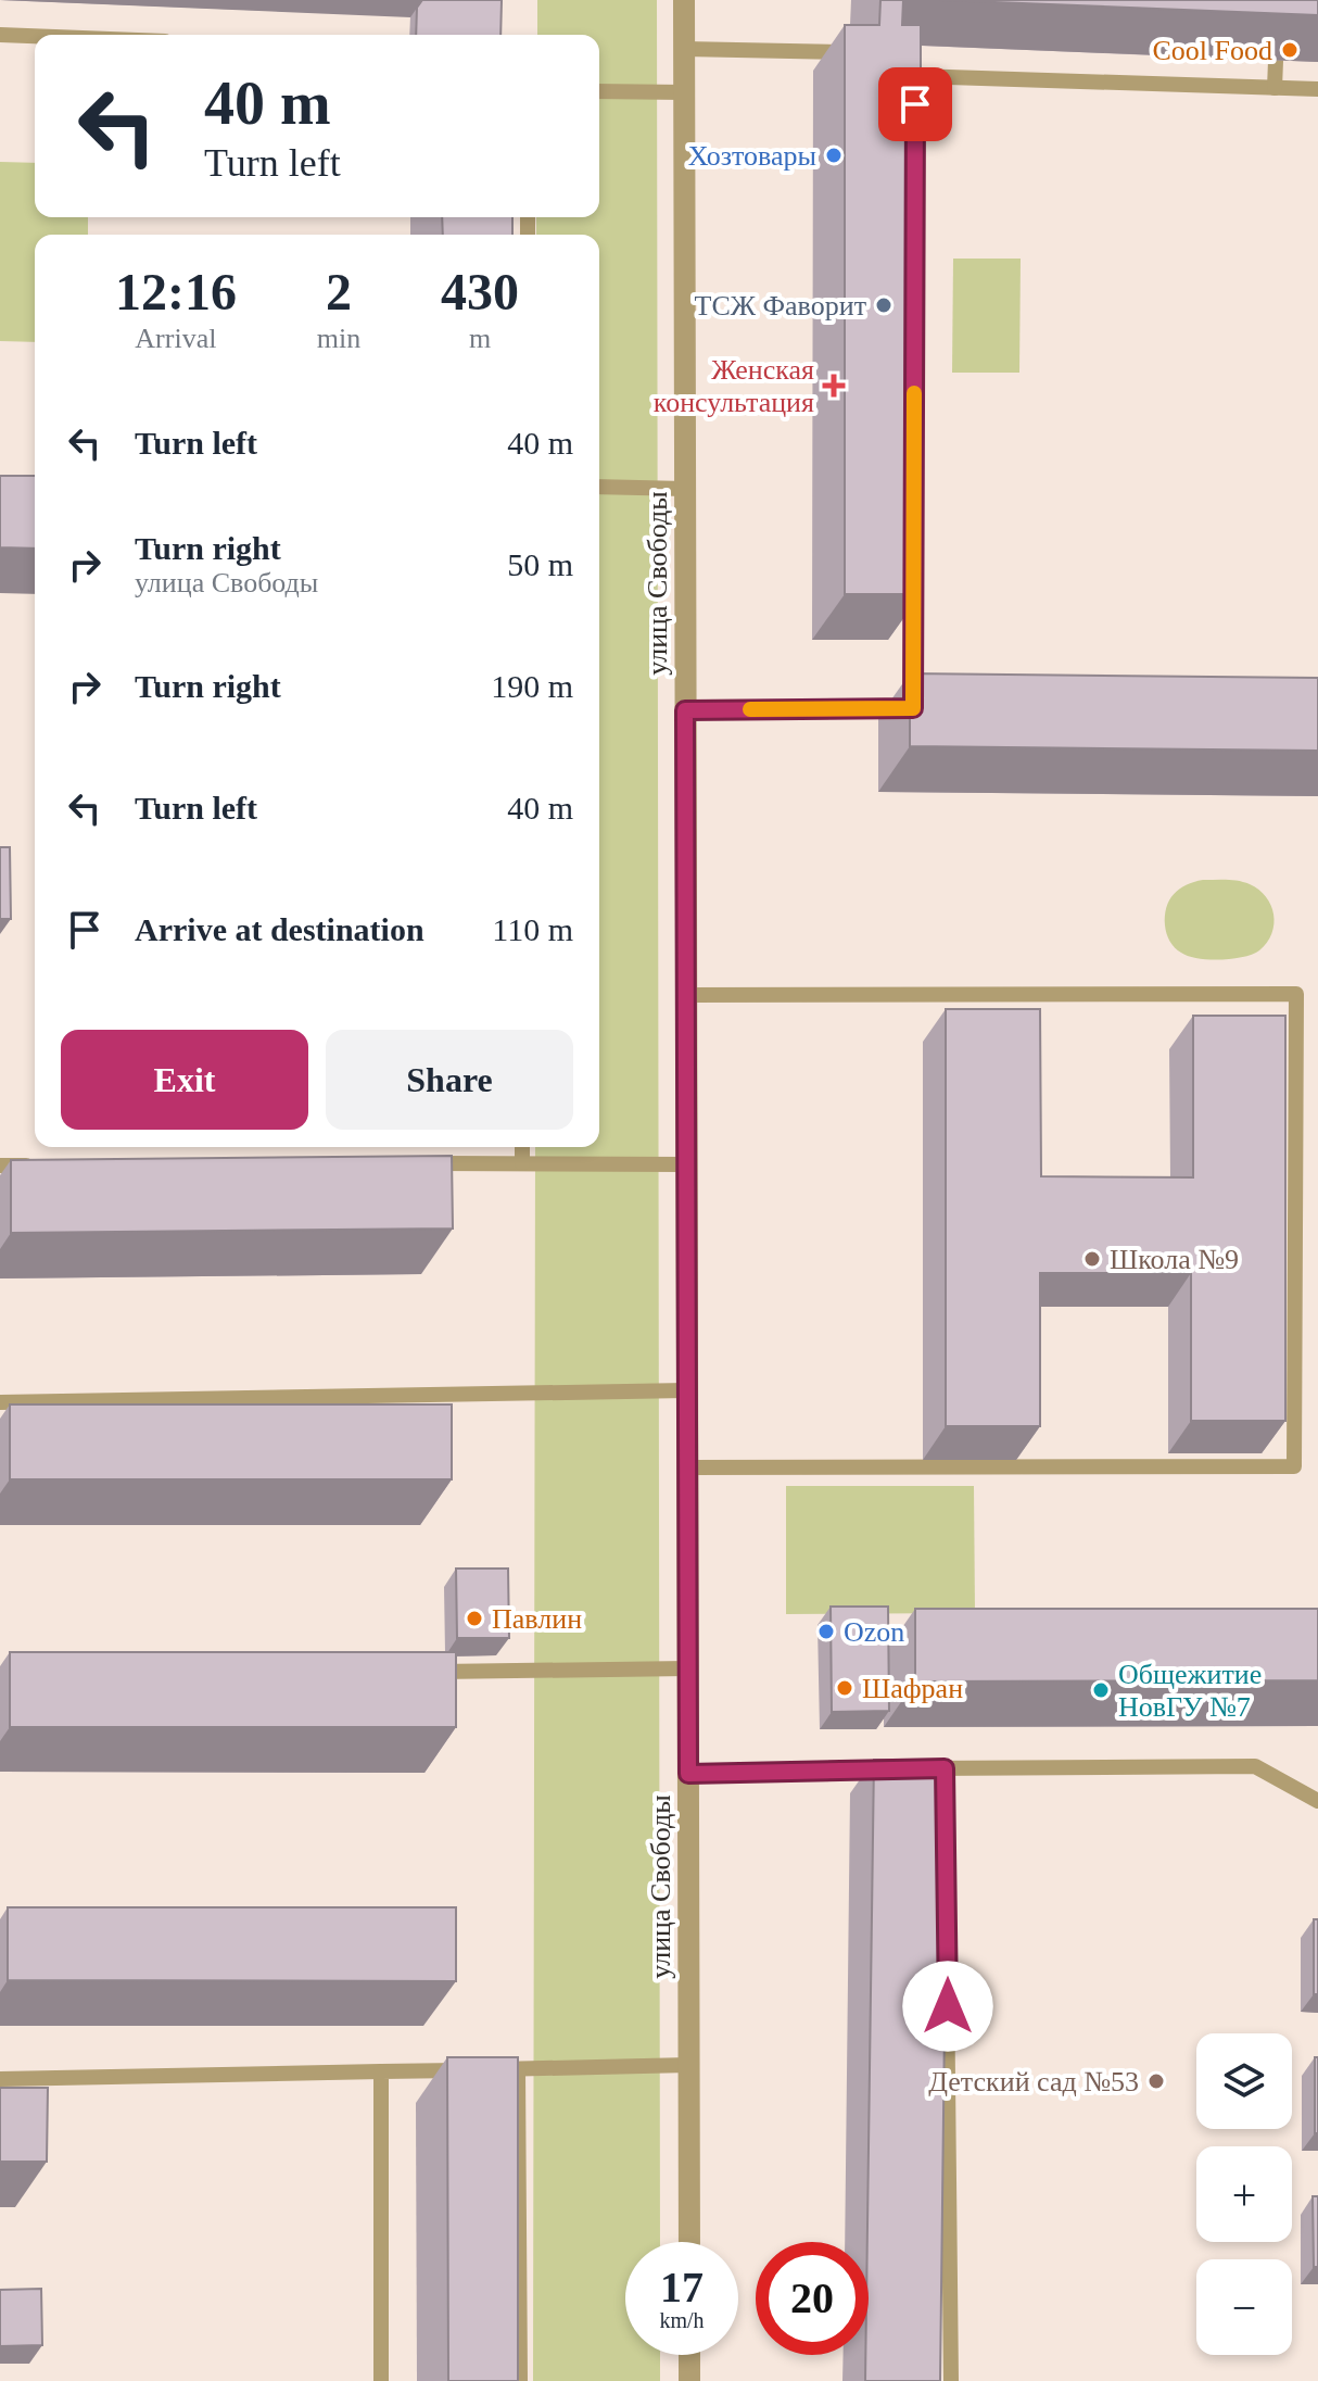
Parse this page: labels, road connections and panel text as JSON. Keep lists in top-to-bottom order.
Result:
{
  "streets": {
    "street": ["улица Свободы"]
  },
  "places": {
    "other": [
      "Cool Food",
      "Хозтовары",
      "ТСЖ Фаворит",
      "Школа №9",
      "Павлин",
      "Ozon",
      "Шафран",
      "Общежитие НовГУ №7",
      "Детский сад №53"
    ],
    "health": ["Женская консультация"]
  },
  "page": {
    "turn": ["40 m", "Turn left"],
    "eta": [
      "12:16",
      "Arrival",
      "2",
      "min",
      "430",
      "m"
    ],
    "list": [
      {
        "name": "Turn left",
        "value": "40 m"
      },
      {
        "name": "Turn right",
        "note": "улица Свободы",
        "value": "50 m"
      },
      {
        "name": "Turn right",
        "value": "190 m"
      },
      {
        "name": "Turn left",
        "value": "40 m"
      },
      {
        "name": "Arrive at destination",
        "value": "110 m"
      }
    ],
    "buttons": ["Exit", "Share"],
    "map_buttons": ["+", "−"],
    "speed": "17 km/h",
    "limit": "20"
  }
}
